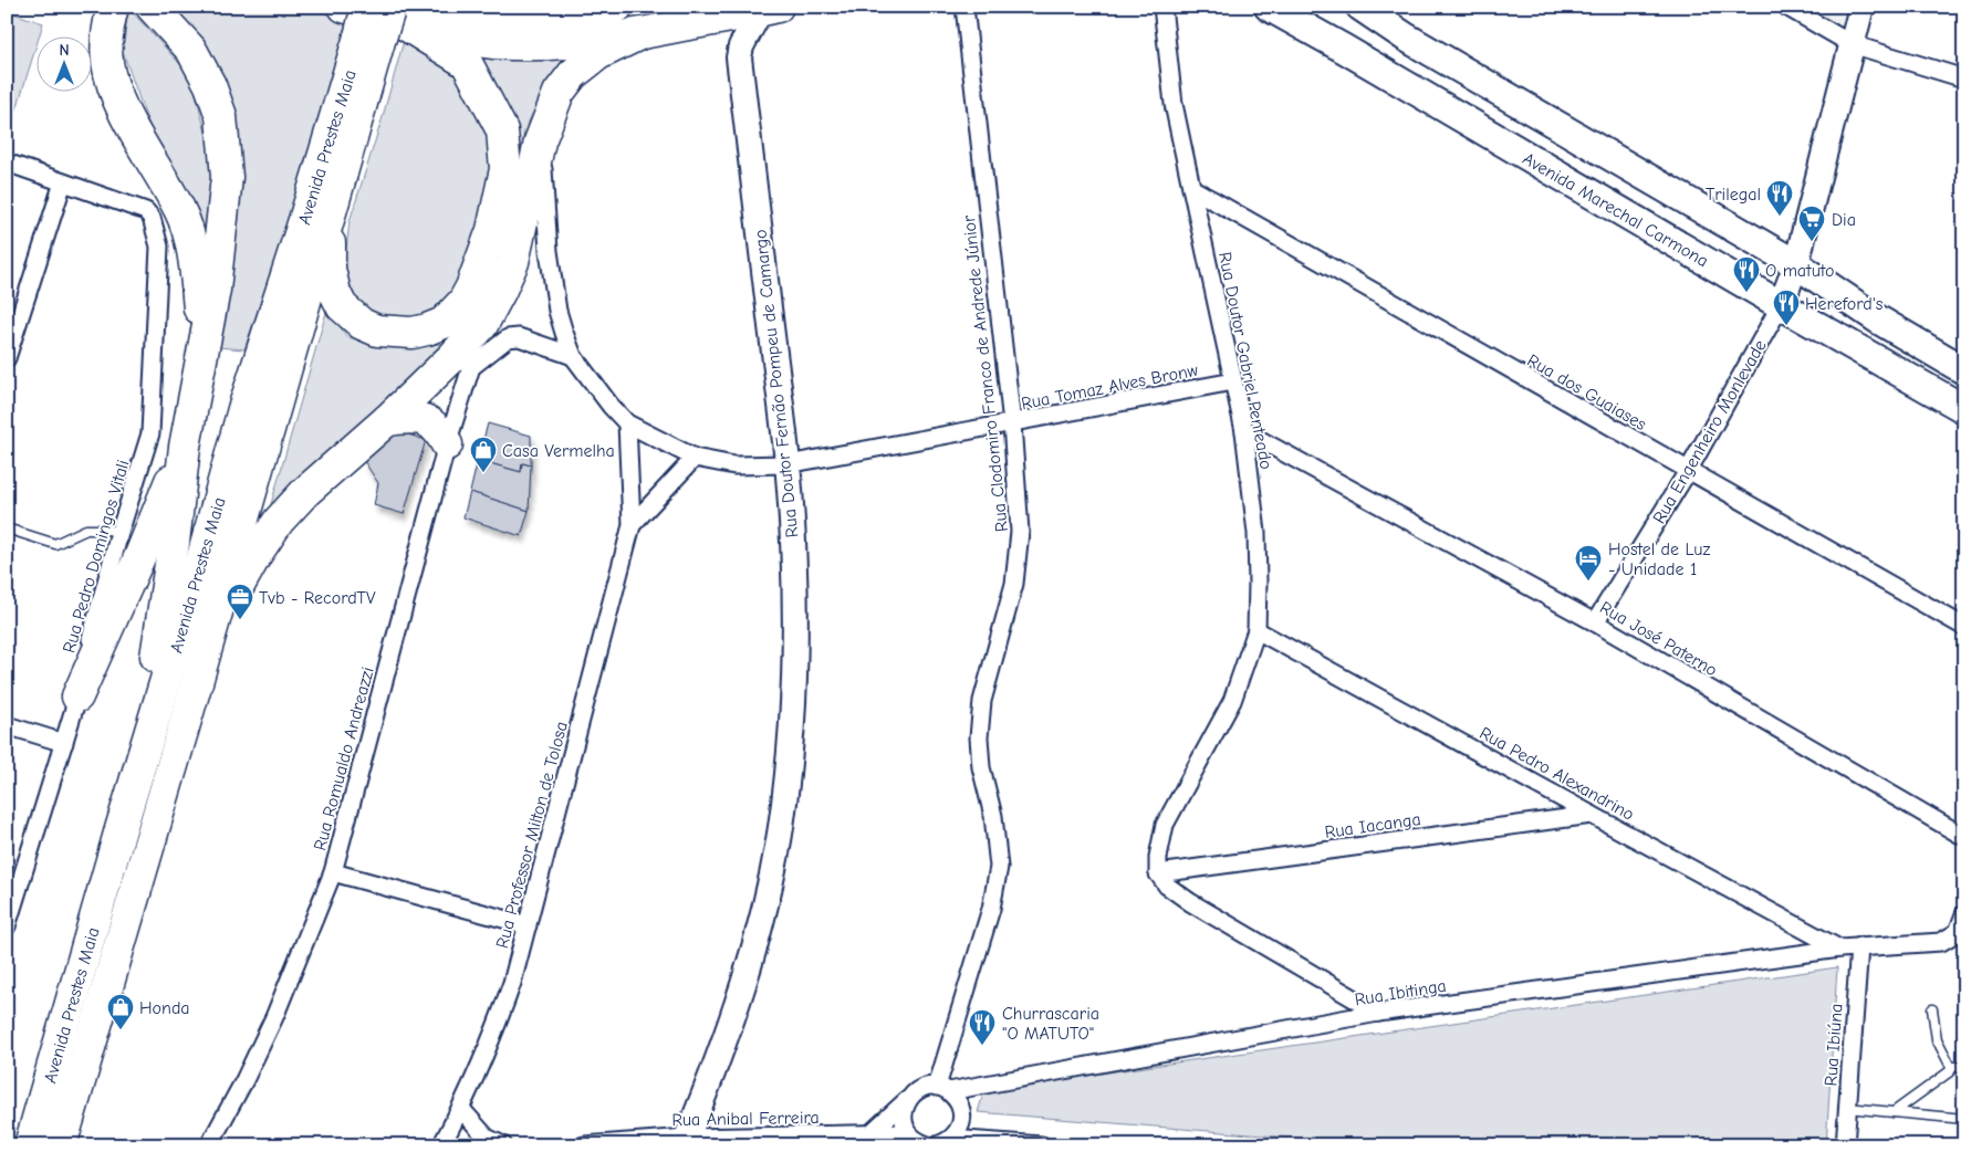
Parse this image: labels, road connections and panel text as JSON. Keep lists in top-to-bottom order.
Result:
{
  "streets": {
    "highway": ["Avenida Prestes Maia"],
    "main road": ["Avenida Marechal Carmona"],
    "street": [
      "Rua Doutor Gabriel Penteado",
      "Rua Clodomiro Franco de Andrede Júnior",
      "Rua Doutor Fernão Pompeu de Camargo",
      "Rua Tomaz Alves Bronw",
      "Rua dos Guaiases",
      "Rua Engenheiro Monlevade",
      "Rua Pedro Domingos Vitali",
      "Rua José Paterno",
      "Rua Romualdo Andreazzi",
      "Rua Pedro Alexandrino",
      "Rua Iacanga",
      "Rua Professor Milton de Tolosa",
      "Rua Ibitinga",
      "Rua Ibiúna",
      "Rua Anibal Ferreira"
    ]
  },
  "crossings": [
    ["Avenida Marechal Carmona", "Rua Engenheiro Monlevade"],
    ["Rua Doutor Gabriel Penteado", "Rua Tomaz Alves Bronw"],
    ["Rua Doutor Gabriel Penteado", "Rua dos Guaiases"],
    ["Rua Doutor Gabriel Penteado", "Rua José Paterno"],
    ["Rua Doutor Gabriel Penteado", "Rua Pedro Alexandrino"],
    ["Rua Doutor Gabriel Penteado", "Rua Iacanga"],
    ["Rua Clodomiro Franco de Andrede Júnior", "Rua Tomaz Alves Bronw"],
    ["Rua Clodomiro Franco de Andrede Júnior", "Rua Ibitinga"],
    ["Rua Doutor Fernão Pompeu de Camargo", "Rua Tomaz Alves Bronw"],
    ["Rua Doutor Fernão Pompeu de Camargo", "Rua Anibal Ferreira"],
    ["Rua Tomaz Alves Bronw", "Rua Romualdo Andreazzi"],
    ["Rua Tomaz Alves Bronw", "Rua Professor Milton de Tolosa"],
    ["Rua dos Guaiases", "Rua Engenheiro Monlevade"],
    ["Rua Engenheiro Monlevade", "Rua José Paterno"],
    ["Rua Pedro Alexandrino", "Rua Iacanga"],
    ["Rua Pedro Alexandrino", "Rua Ibitinga"],
    ["Rua Ibitinga", "Rua Ibiúna"]
  ],
  "places": {
    "restaurant": [
      "Trilegal",
      "O matuto",
      "Hereford's",
      "Churrascaria \"O MATUTO\""
    ],
    "supermarket": ["Dia"],
    "shop": ["Casa Vermelha", "Honda"],
    "hotel": ["Hostel de Luz - Unidade 1"],
    "office": ["Tvb - RecordTV"]
  },
  "north": "top"
}
